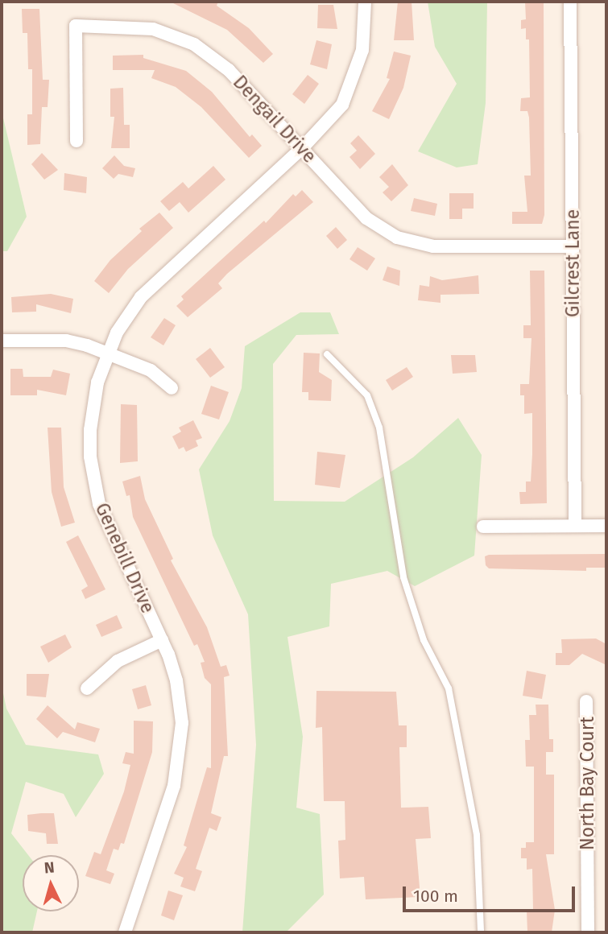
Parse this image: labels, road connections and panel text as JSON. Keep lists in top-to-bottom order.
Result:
{
  "streets": {
    "street": [
      "Dengail Drive",
      "Gilcrest Lane",
      "Genebill Drive",
      "North Bay Court"
    ]
  },
  "crossings": [
    ["Dengail Drive", "Gilcrest Lane"],
    ["Dengail Drive", "Genebill Drive"]
  ],
  "scale_bar": "100 m",
  "north": "top"
}
